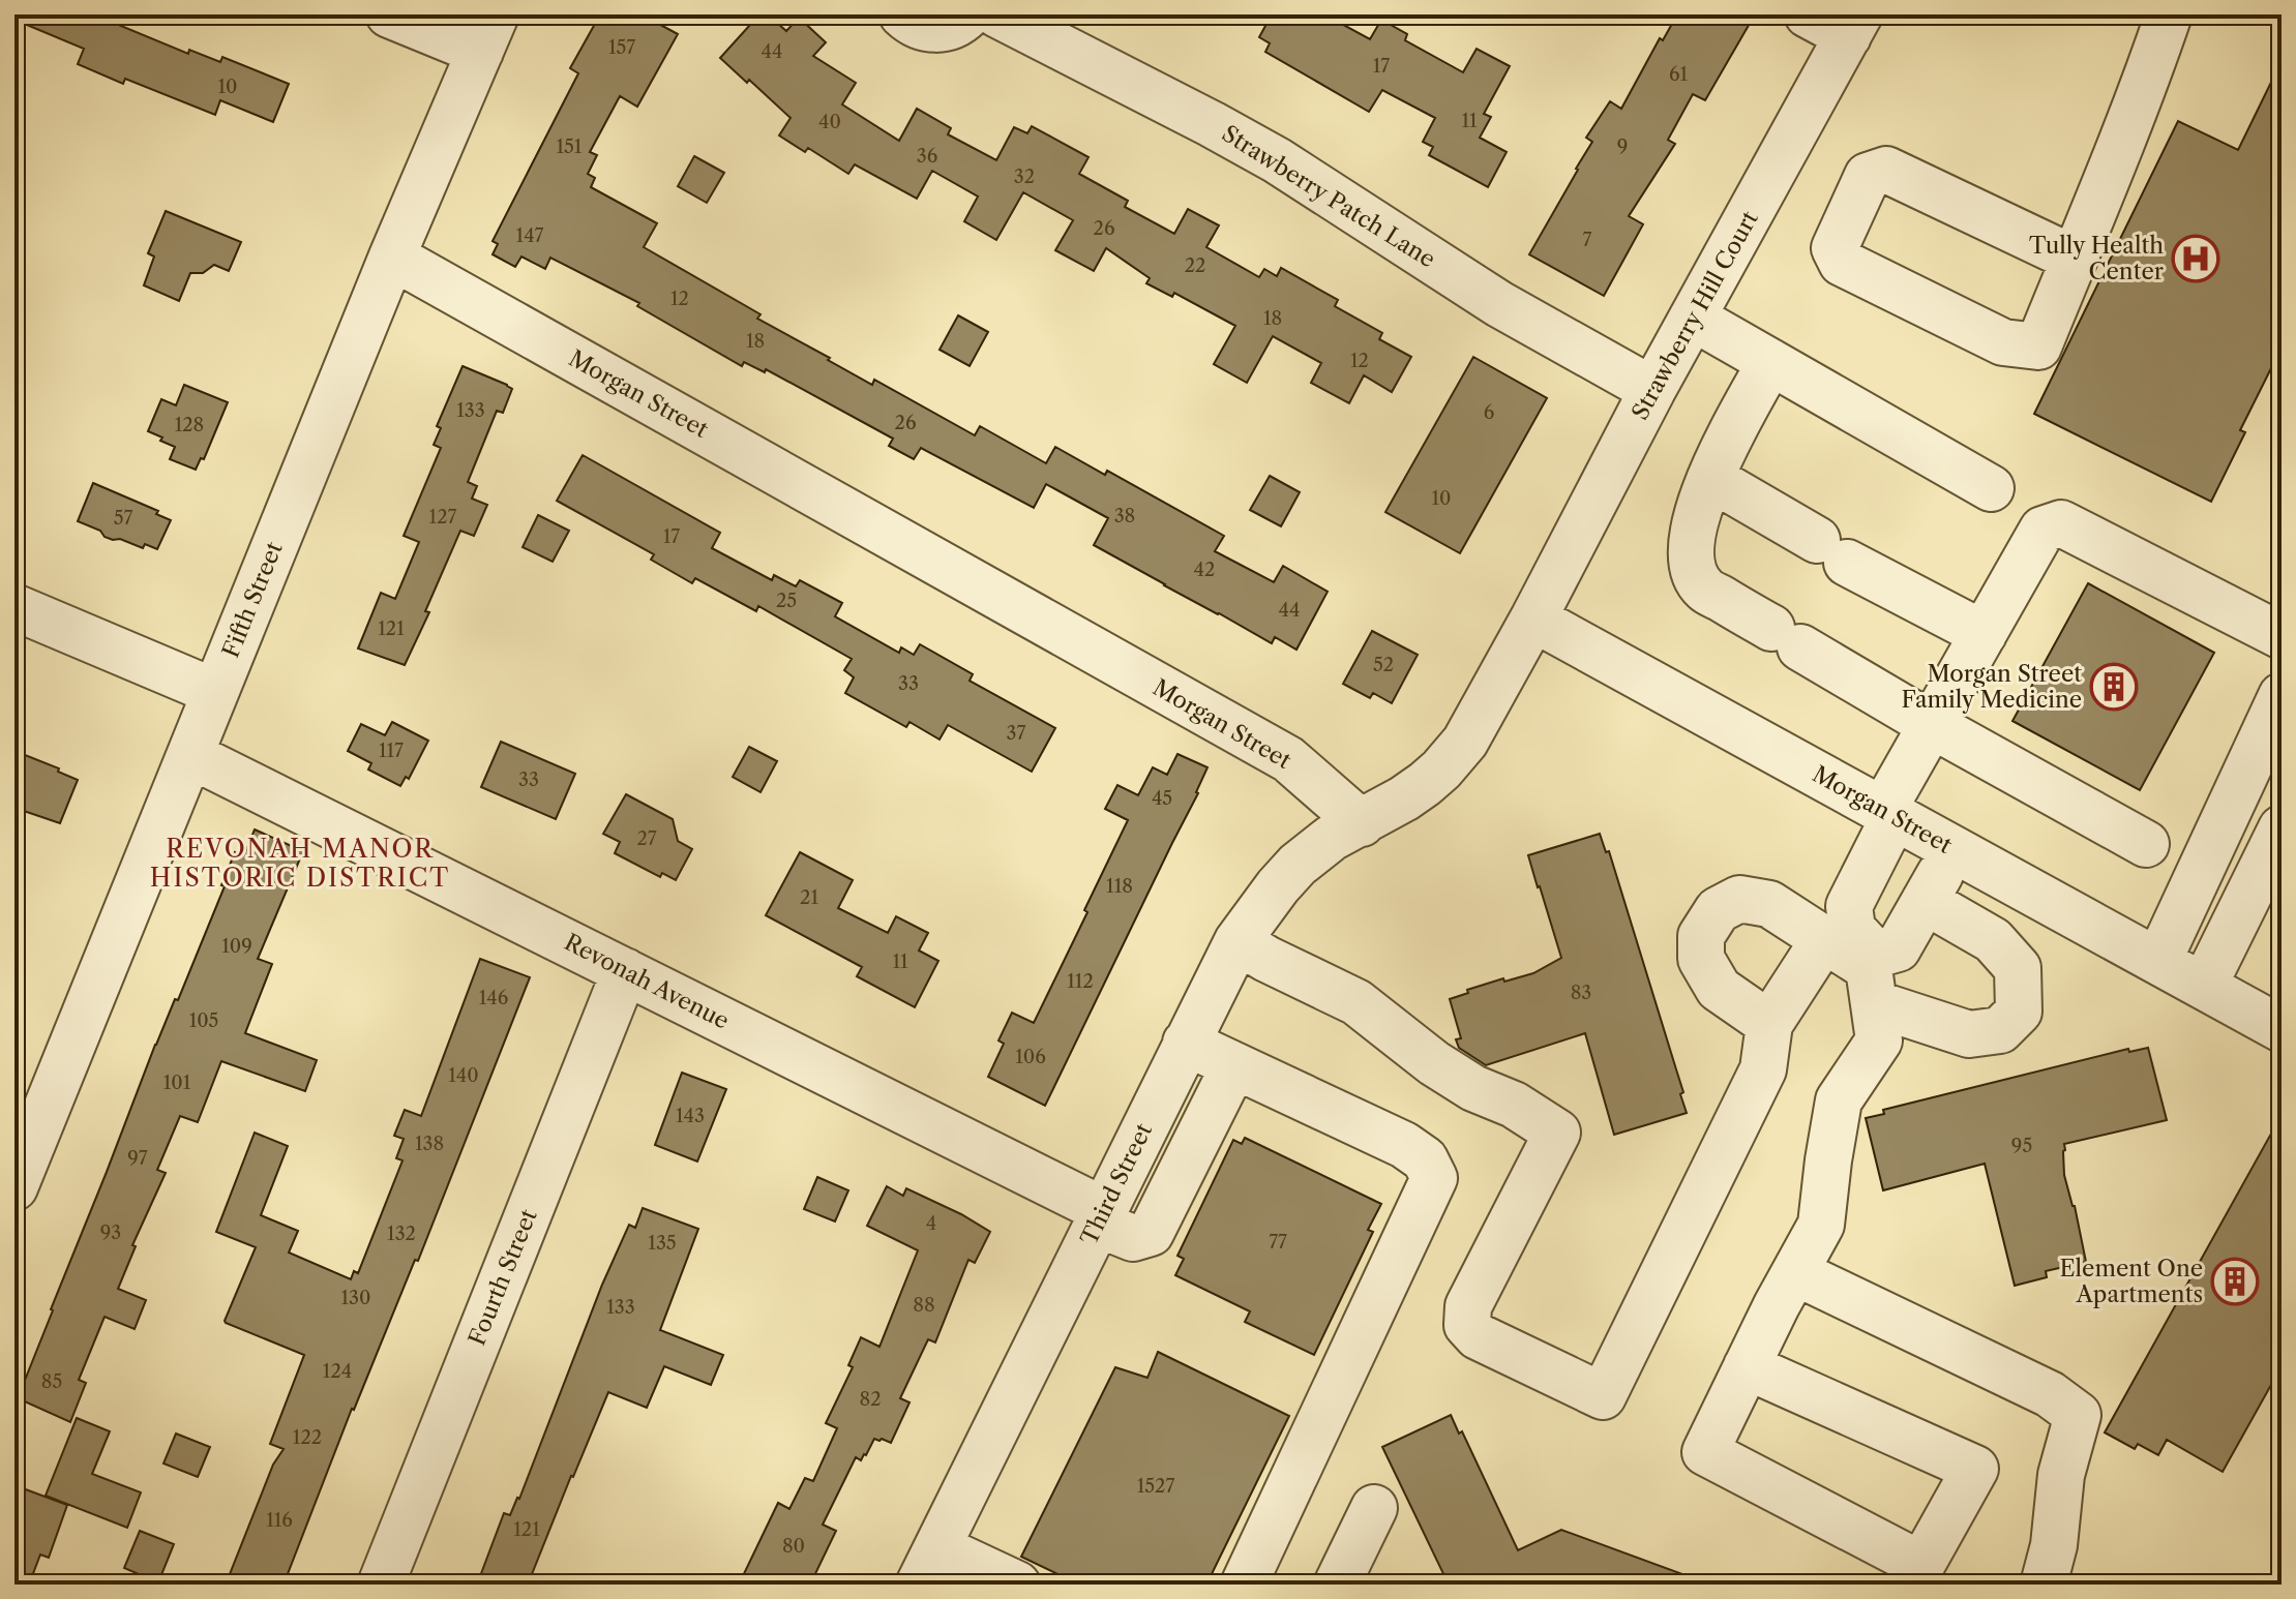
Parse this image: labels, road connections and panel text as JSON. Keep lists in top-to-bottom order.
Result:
{
  "streets": {
    "street": [
      "Strawberry Patch Lane",
      "Strawberry Hill Court",
      "Morgan Street",
      "Fifth Street",
      "Revonah Avenue",
      "Third Street",
      "Fourth Street"
    ]
  },
  "crossings": [
    ["Strawberry Patch Lane", "Strawberry Hill Court"],
    ["Strawberry Hill Court", "Morgan Street"],
    ["Morgan Street", "Fifth Street"],
    ["Morgan Street", "Third Street"],
    ["Fifth Street", "Revonah Avenue"],
    ["Revonah Avenue", "Third Street"],
    ["Revonah Avenue", "Fourth Street"]
  ],
  "districts": ["REVONAH MANOR HISTORIC DISTRICT"],
  "places": {
    "hospital": ["Tully Health Center"],
    "building": ["Morgan Street Family Medicine", "Element One Apartments"]
  },
  "house_numbers": [
    "157",
    "44",
    "17",
    "61",
    "10",
    "11",
    "40",
    "151",
    "9",
    "36",
    "32",
    "26",
    "147",
    "7",
    "22",
    "12",
    "18",
    "18",
    "12",
    "133",
    "6",
    "26",
    "128",
    "10",
    "38",
    "127",
    "57",
    "17",
    "42",
    "25",
    "44",
    "121",
    "52",
    "33",
    "37",
    "117",
    "33",
    "45",
    "27",
    "118",
    "21",
    "109",
    "11",
    "112",
    "83",
    "146",
    "105",
    "106",
    "140",
    "101",
    "143",
    "138",
    "95",
    "97",
    "4",
    "93",
    "132",
    "77",
    "135",
    "130",
    "88",
    "133",
    "124",
    "85",
    "82",
    "122",
    "1527",
    "116",
    "121",
    "80"
  ]
}
